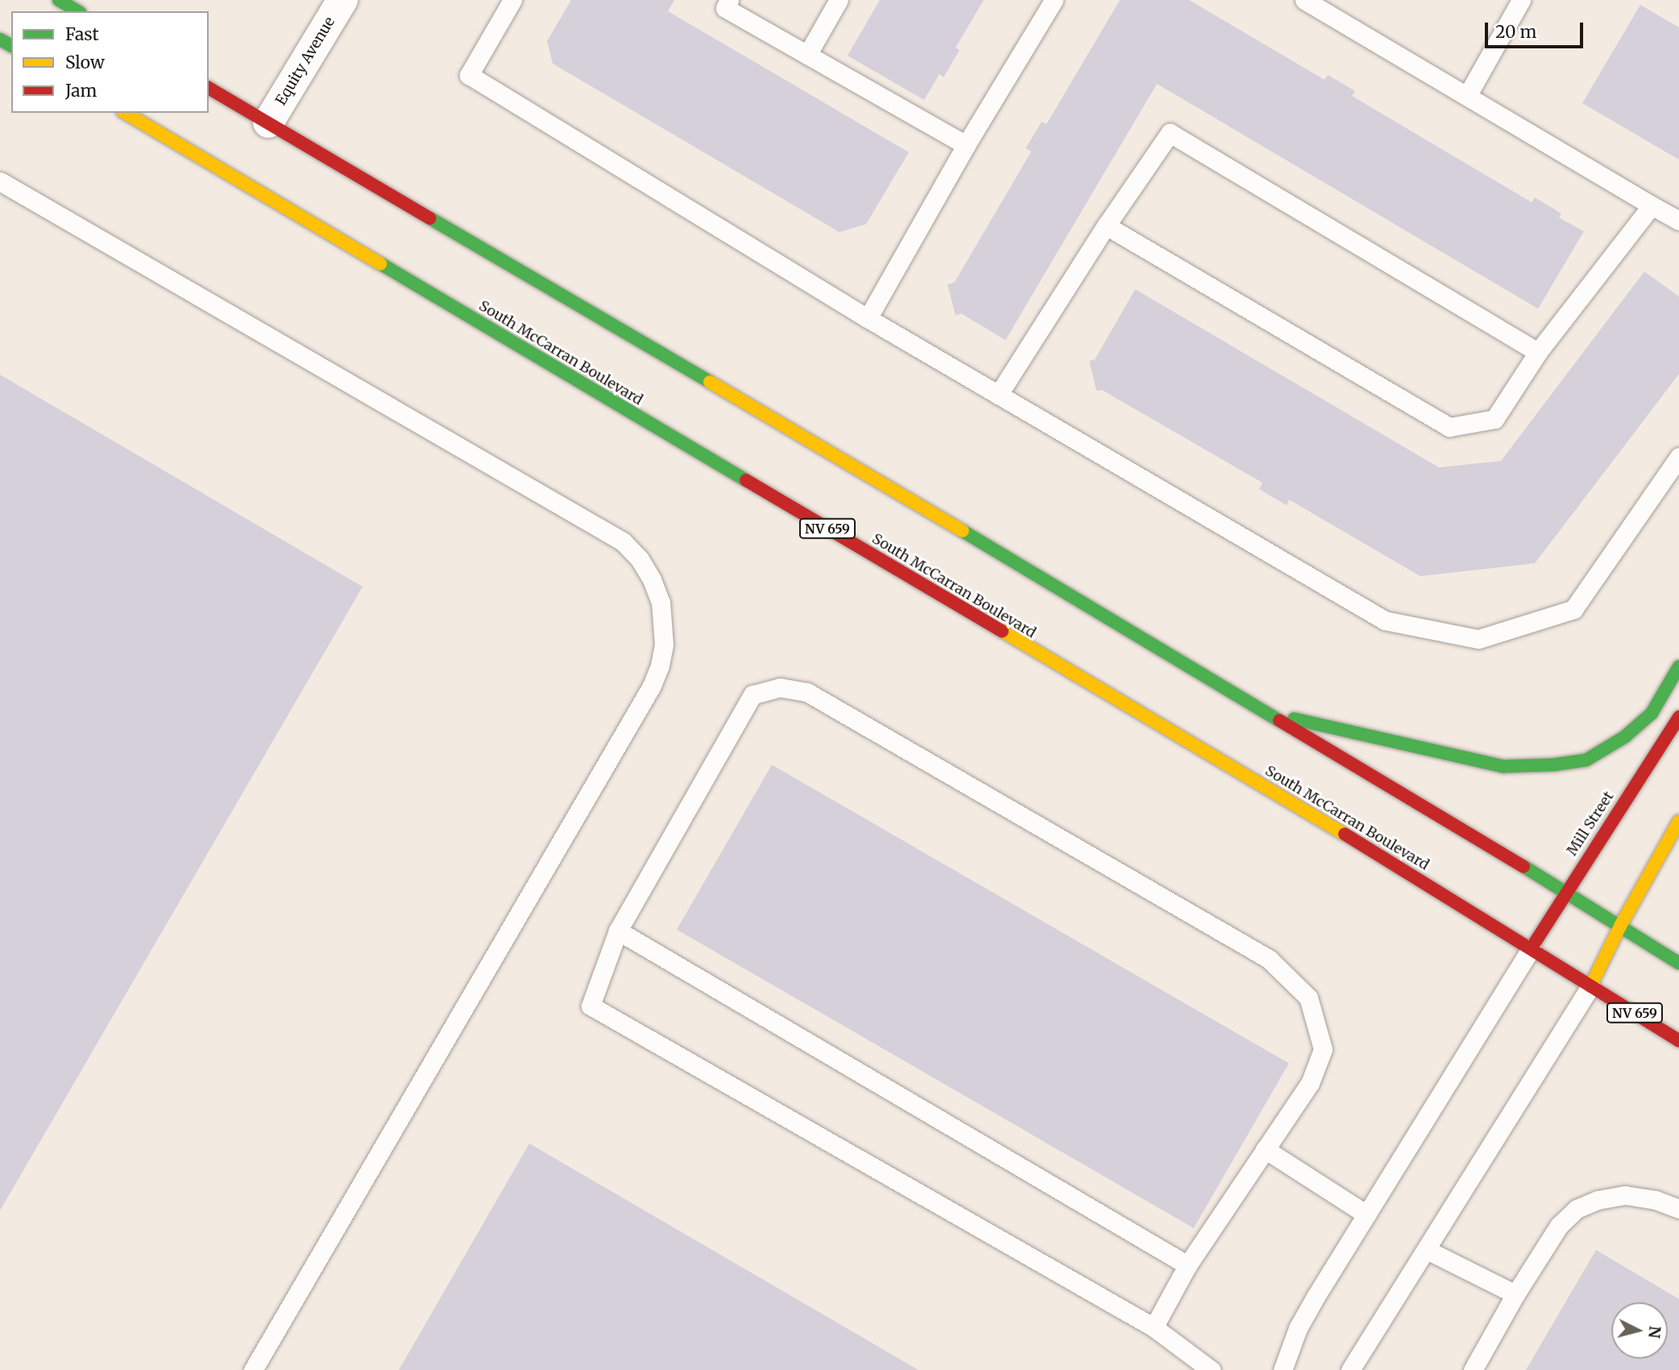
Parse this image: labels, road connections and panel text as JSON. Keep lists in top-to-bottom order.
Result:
{
  "streets": {
    "main road": ["South McCarran Boulevard", "NV 659", "Mill Street"],
    "street": ["Equity Avenue"]
  },
  "crossings": [
    ["South McCarran Boulevard", "Mill Street"]
  ],
  "legend": ["Fast", "Slow", "Jam"],
  "scale_bar": "20 m",
  "north": "right"
}
